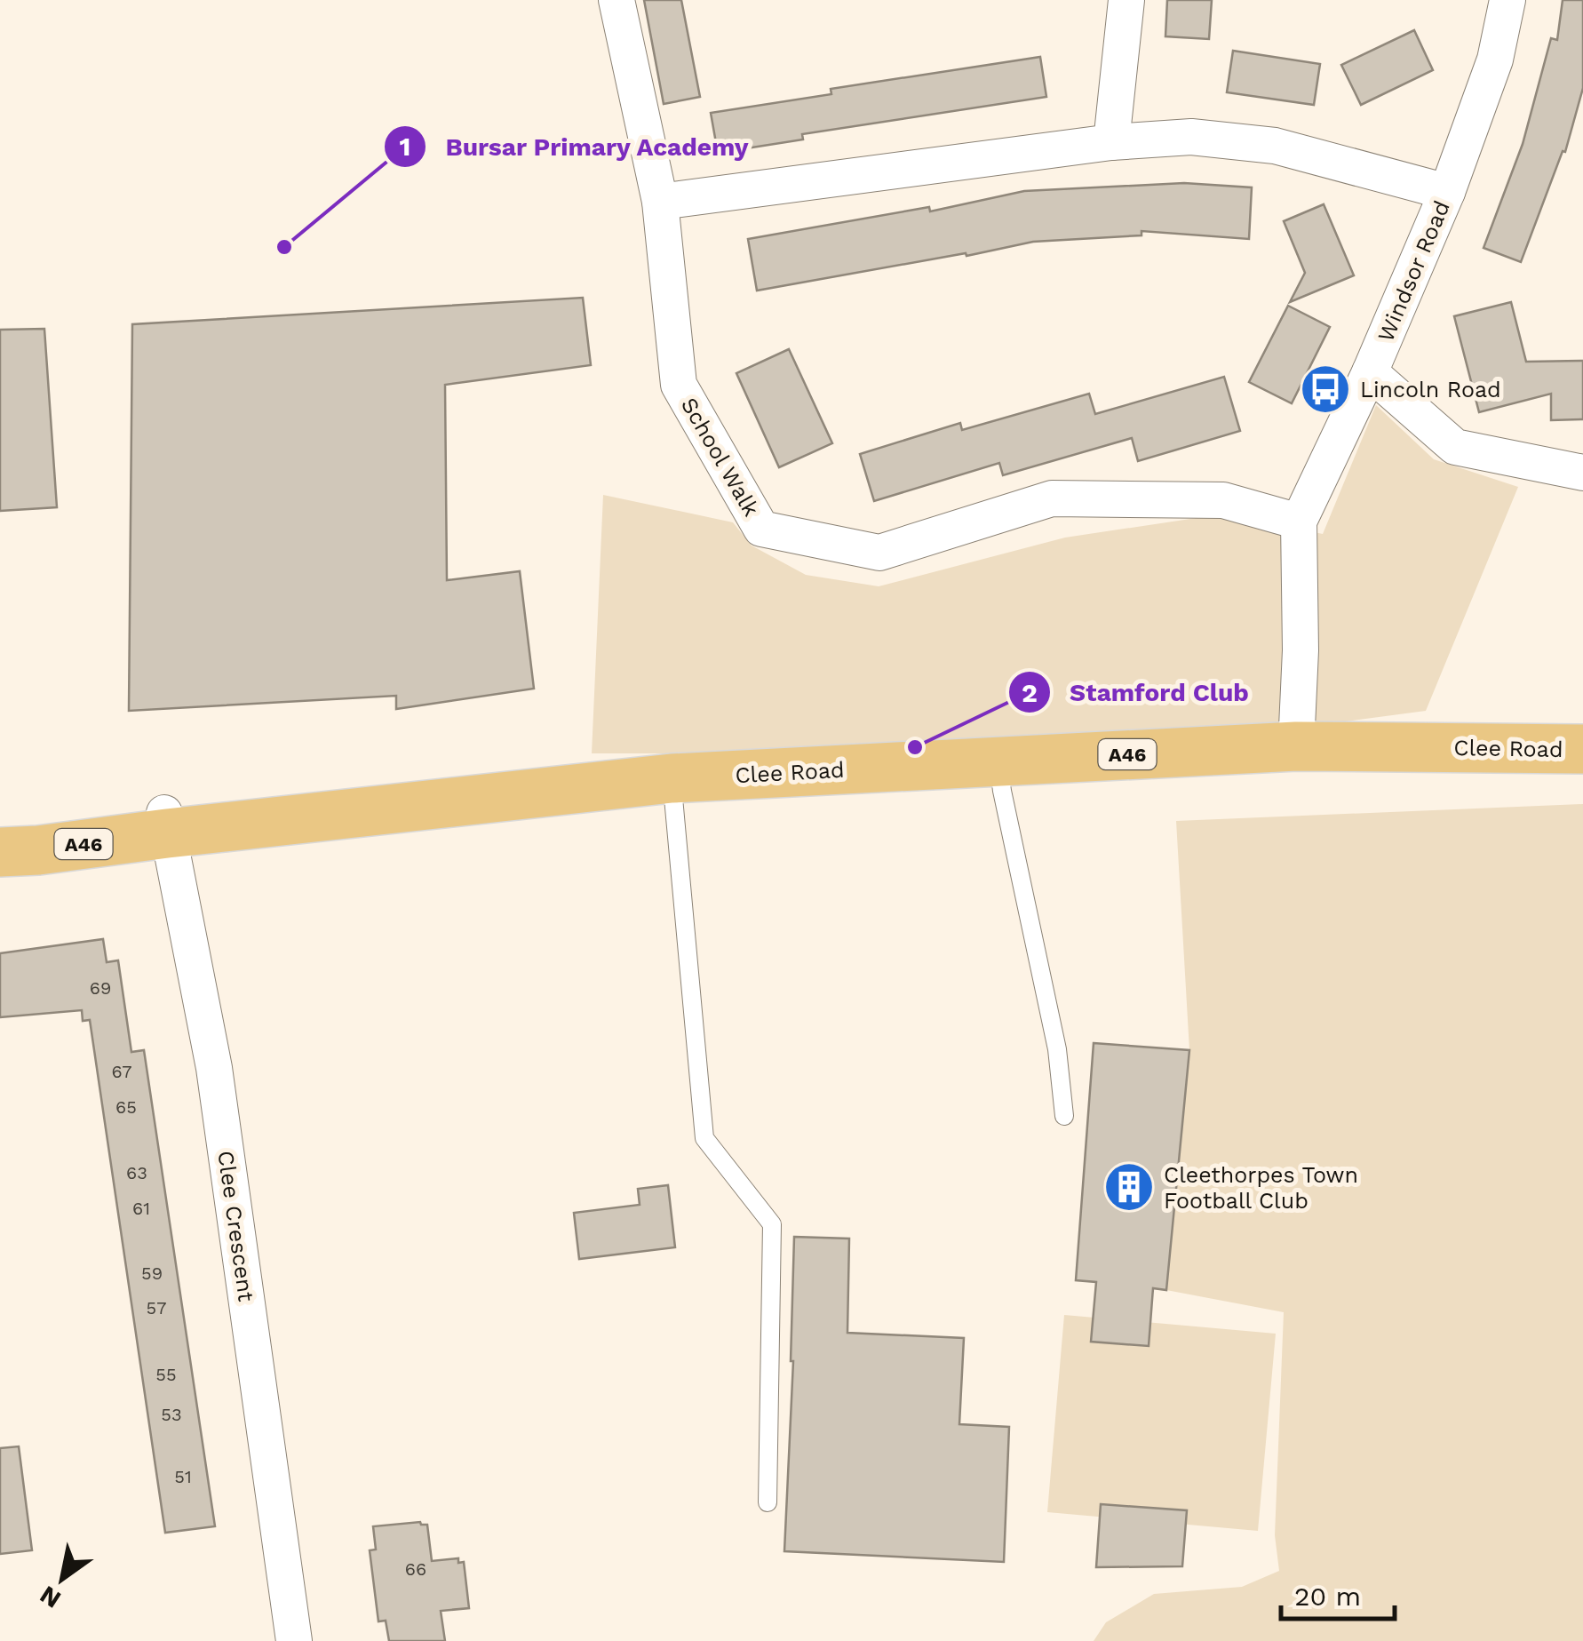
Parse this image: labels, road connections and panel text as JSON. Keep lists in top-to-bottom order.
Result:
{
  "streets": {
    "main road": ["Clee Road", "A46"],
    "street": ["Windsor Road", "School Walk", "Clee Crescent"]
  },
  "crossings": [
    ["Windsor Road", "School Walk"],
    ["Windsor Road", "Clee Road"],
    ["Clee Road", "Clee Crescent"]
  ],
  "places": {
    "other": ["Bursar Primary Academy", "Stamford Club"],
    "bus stop": ["Lincoln Road"],
    "building": ["Cleethorpes Town Football Club"]
  },
  "house_numbers": [
    "69",
    "67",
    "65",
    "63",
    "61",
    "59",
    "57",
    "55",
    "53",
    "51",
    "66"
  ],
  "scale_bar": "20 m",
  "north": "bottom left"
}
